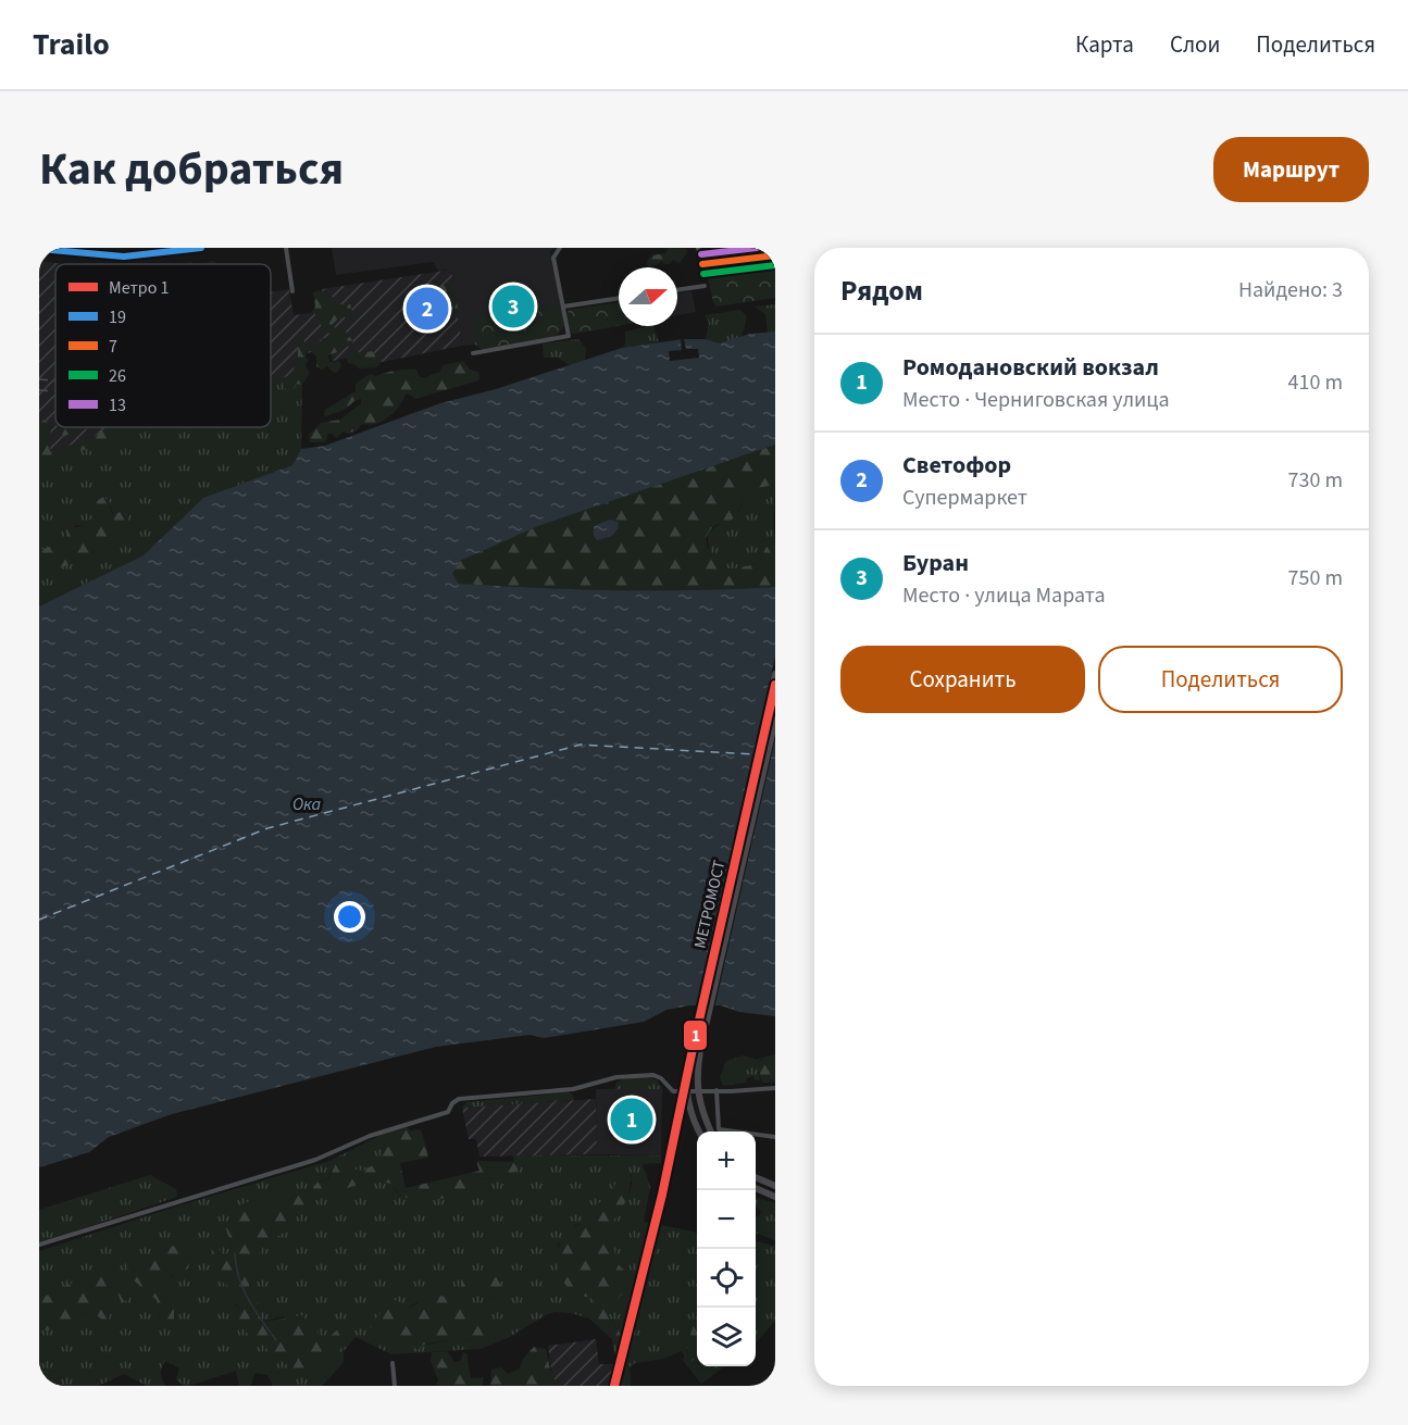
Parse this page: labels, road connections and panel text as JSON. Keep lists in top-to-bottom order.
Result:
{
  "streets": {
    "main road": ["МЕТРОМОСТ"]
  },
  "water": ["Ока"],
  "lines": [
    "transit line 19",
    "transit line 13",
    "transit line 7",
    "transit line 26",
    "metro line 1"
  ],
  "legend": [
    "Метро 1",
    "19",
    "7",
    "26",
    "13"
  ],
  "north": "right",
  "page": {
    "header": "Trailo",
    "nav": ["Карта", "Слои", "Поделиться"],
    "title": "Как добраться",
    "buttons": [
      "Маршрут",
      ["Сохранить", "Поделиться"]
    ],
    "heading": ["Рядом", "Найдено: 3"],
    "pins": ["3", "2", "1"],
    "list": [
      {
        "mark": "1",
        "name": "Ромодановский вокзал",
        "note": "Место · Черниговская улица",
        "value": "410 m"
      },
      {
        "mark": "2",
        "name": "Светофор",
        "note": "Супермаркет",
        "value": "730 m"
      },
      {
        "mark": "3",
        "name": "Буран",
        "note": "Место · улица Марата",
        "value": "750 m"
      }
    ],
    "map_buttons": ["+", "−"]
  }
}
